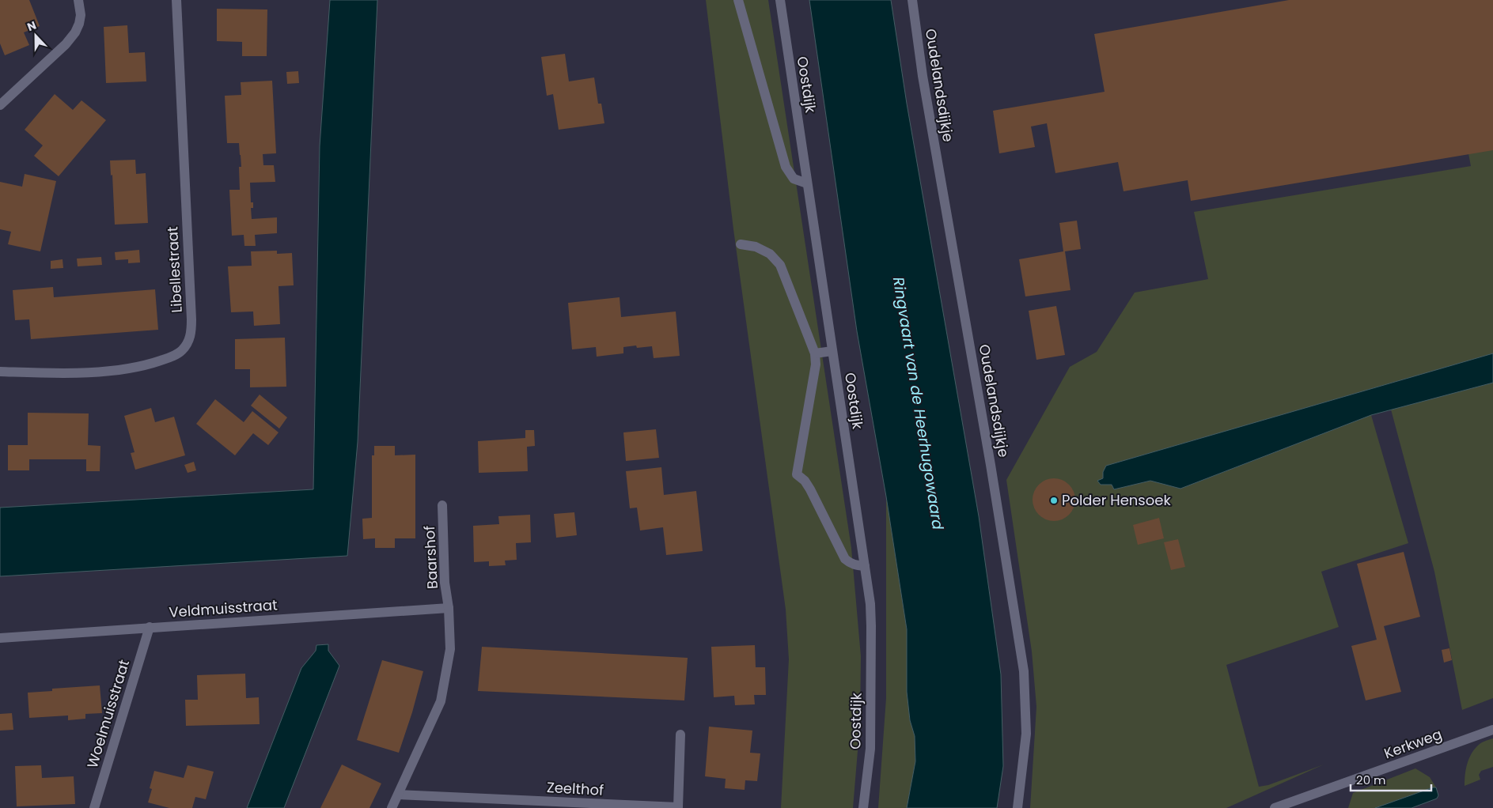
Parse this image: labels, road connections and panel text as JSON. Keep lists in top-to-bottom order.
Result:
{
  "streets": {
    "street": [
      "Oostdijk",
      "Oudelandsdijkje",
      "Libellestraat",
      "Baarshof",
      "Veldmuisstraat",
      "Woelmuisstraat",
      "Kerkweg",
      "Zeelthof"
    ]
  },
  "crossings": [
    ["Baarshof", "Veldmuisstraat"],
    ["Baarshof", "Zeelthof"],
    ["Veldmuisstraat", "Woelmuisstraat"]
  ],
  "water": ["Ringvaart van de Heerhugowaard"],
  "places": ["Polder Hensoek"],
  "scale_bar": "20 m",
  "north": "top"
}
